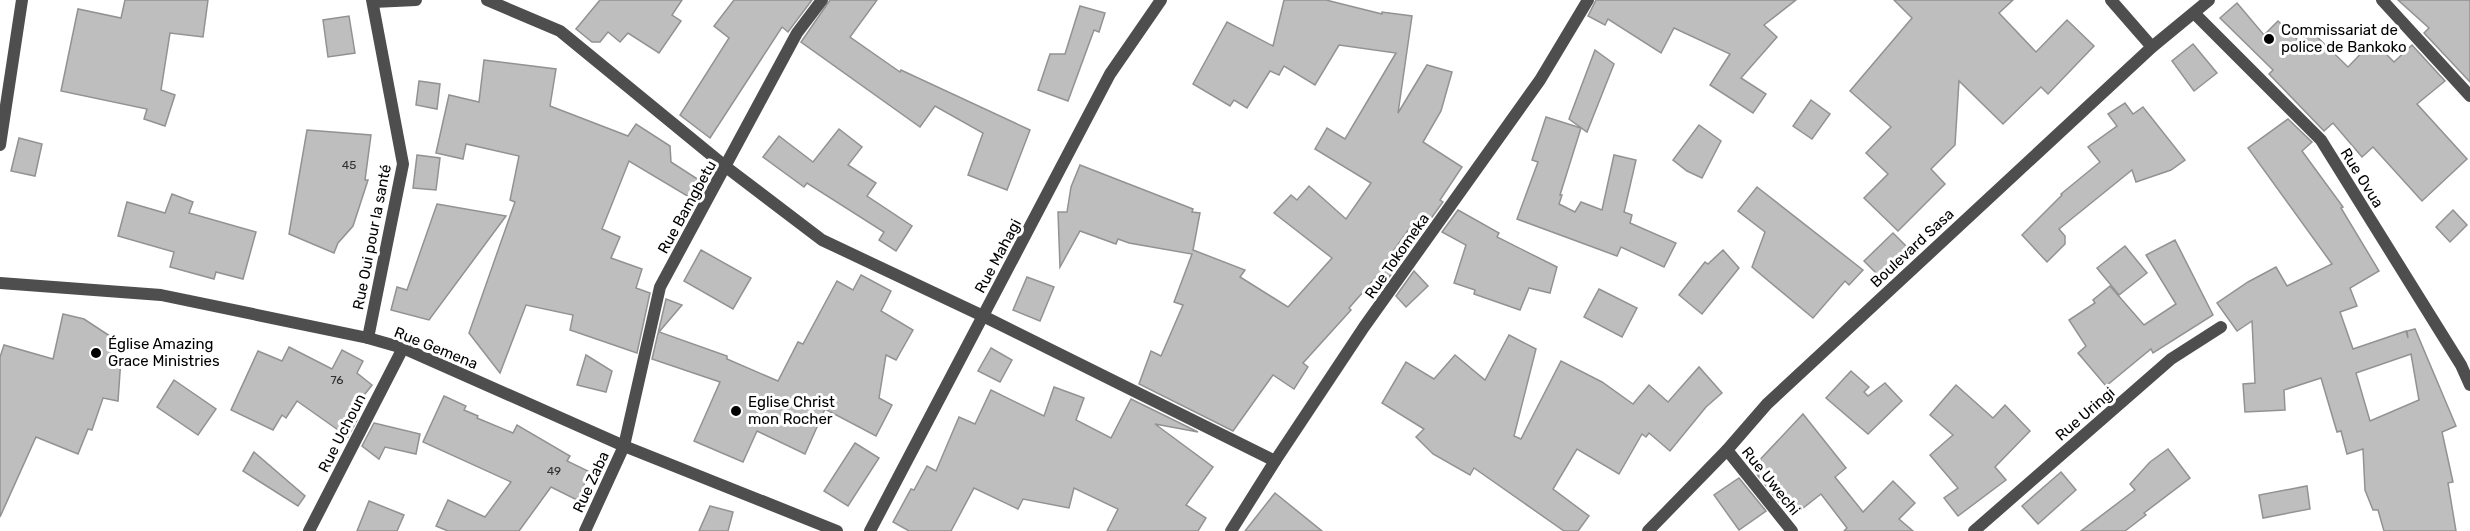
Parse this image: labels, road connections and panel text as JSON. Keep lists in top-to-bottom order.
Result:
{
  "streets": {
    "street": [
      "Rue Ovua",
      "Rue Bamgbetu",
      "Rue Oui pour la santé",
      "Boulevard Sasa",
      "Rue Mahagi",
      "Rue Tokomeka",
      "Rue Gemena",
      "Rue Uringi",
      "Rue Uchoun",
      "Rue Uwechi",
      "Rue Zaba"
    ]
  },
  "crossings": [
    ["Rue Ovua", "Boulevard Sasa"],
    ["Rue Bamgbetu", "Rue Gemena"],
    ["Rue Bamgbetu", "Rue Zaba"],
    ["Rue Oui pour la santé", "Rue Gemena"],
    ["Boulevard Sasa", "Rue Uwechi"],
    ["Rue Gemena", "Rue Uchoun"],
    ["Rue Gemena", "Rue Zaba"]
  ],
  "places": ["Commissariat de police de Bankoko", "Église Amazing Grace Ministries", "Eglise Christ mon Rocher"],
  "house_numbers": ["45", "76", "49"]
}
